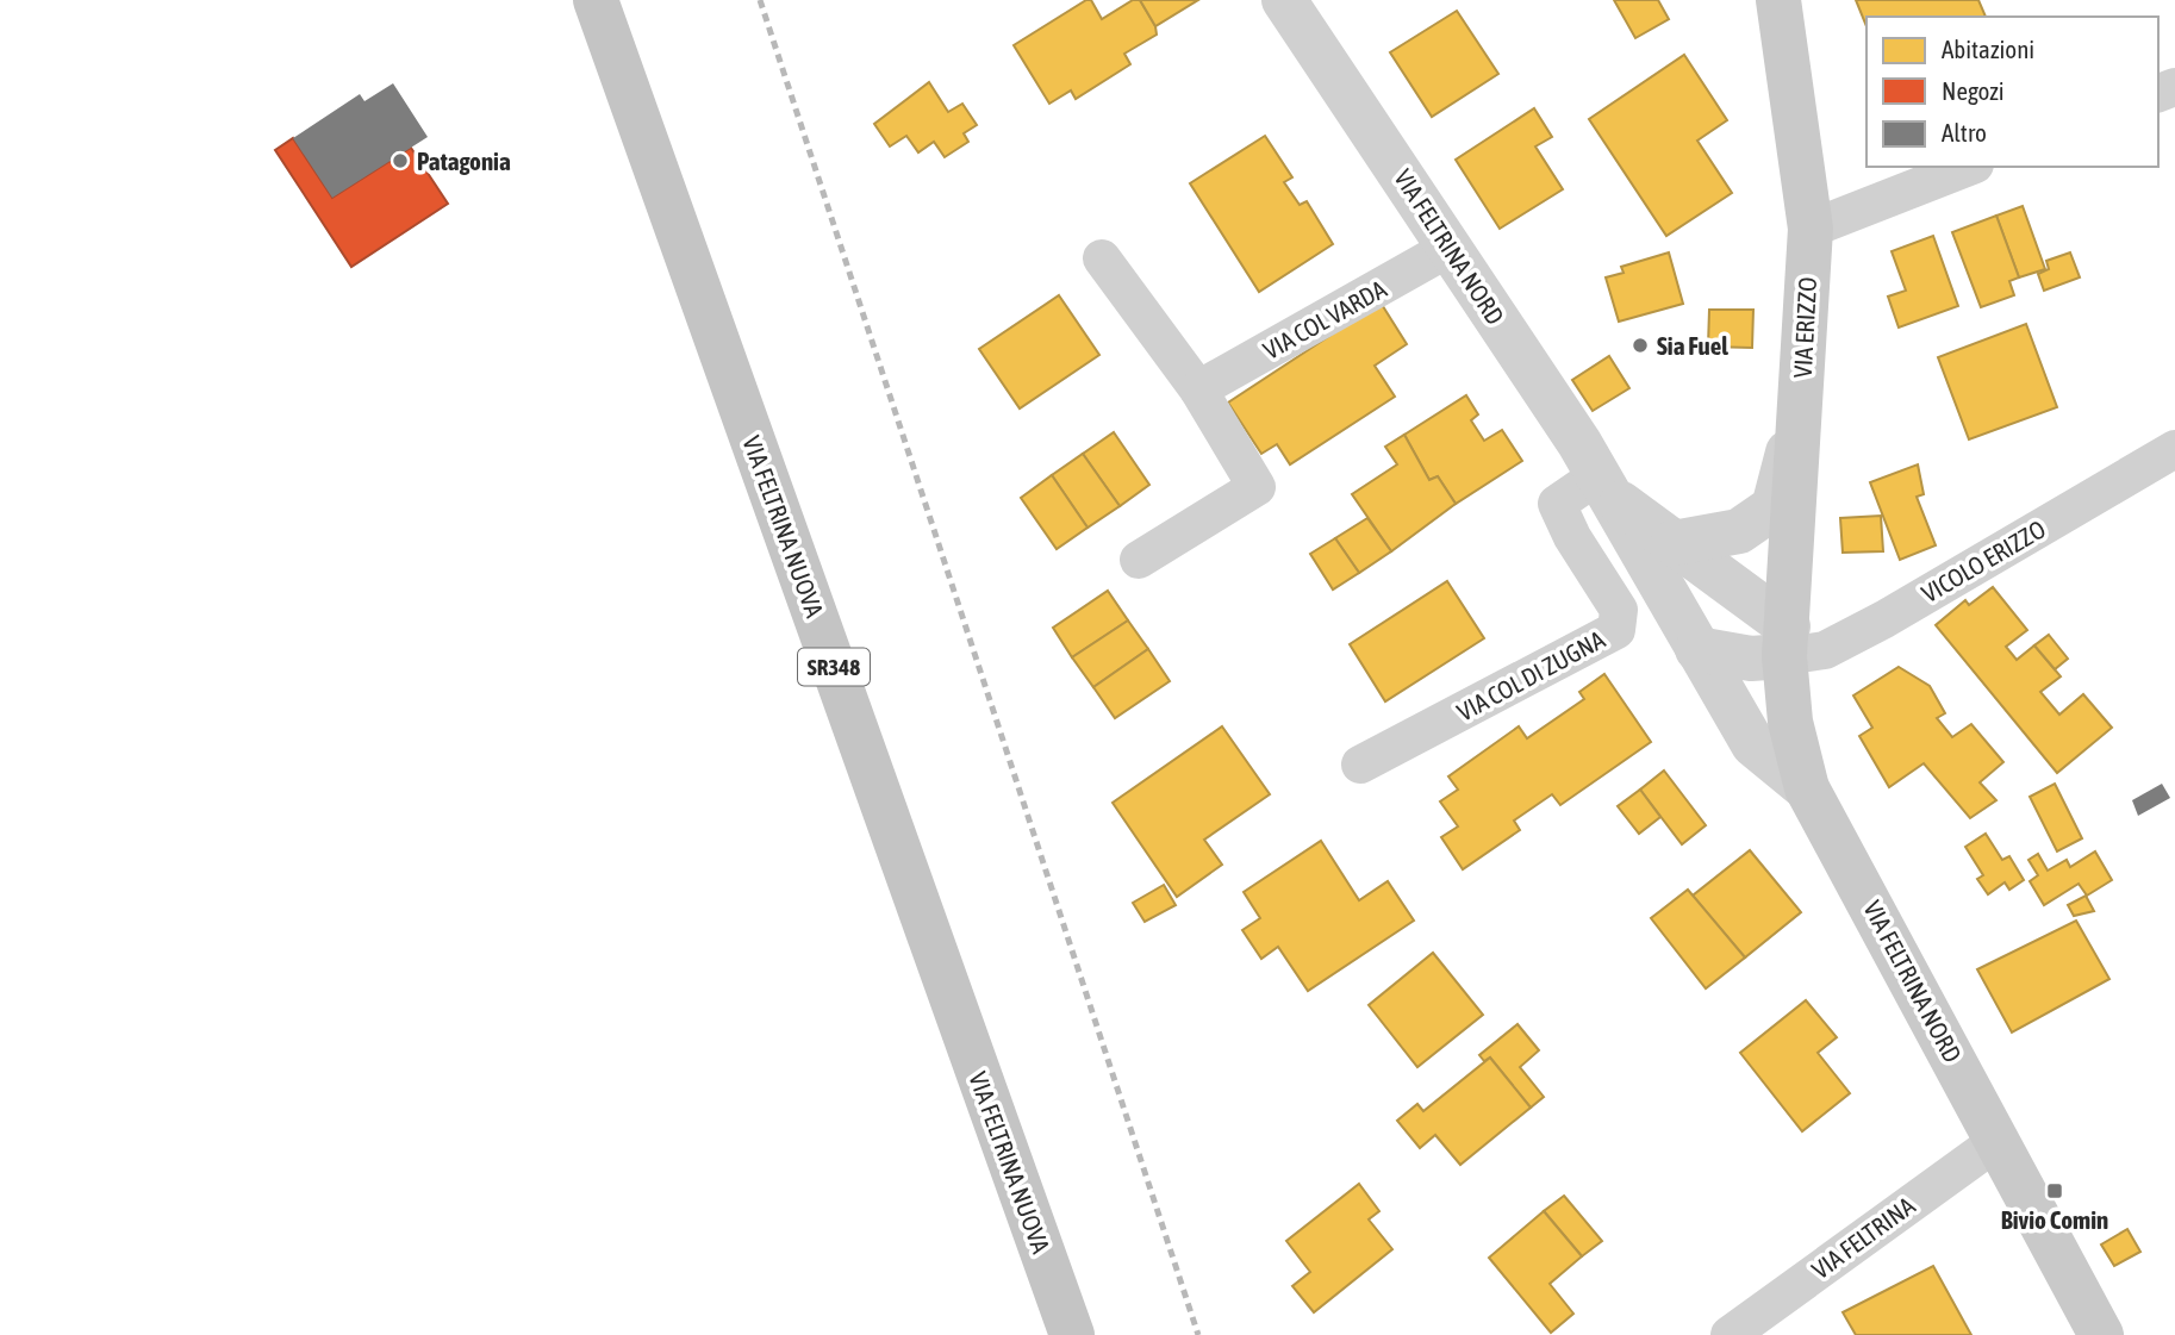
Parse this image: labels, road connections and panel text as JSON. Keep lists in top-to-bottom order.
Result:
{
  "streets": {
    "main road": [
      "VIA FELTRINA NORD",
      "VIA ERIZZO",
      "VIA FELTRINA NUOVA",
      "SR348"
    ],
    "street": [
      "VIA COL VARDA",
      "VICOLO ERIZZO",
      "VIA COL DI ZUGNA",
      "VIA FELTRINA"
    ]
  },
  "crossings": [
    ["VIA FELTRINA NORD", "VIA COL VARDA"],
    ["VIA FELTRINA NORD", "VIA ERIZZO"],
    ["VIA FELTRINA NORD", "VICOLO ERIZZO"],
    ["VIA FELTRINA NORD", "VIA COL DI ZUGNA"],
    ["VIA FELTRINA NORD", "VIA FELTRINA"],
    ["VIA ERIZZO", "VICOLO ERIZZO"]
  ],
  "places": {
    "other": ["Patagonia", "Sia Fuel"],
    "transit": ["Bivio Comin"]
  },
  "legend": ["Abitazioni", "Negozi", "Altro"]
}
